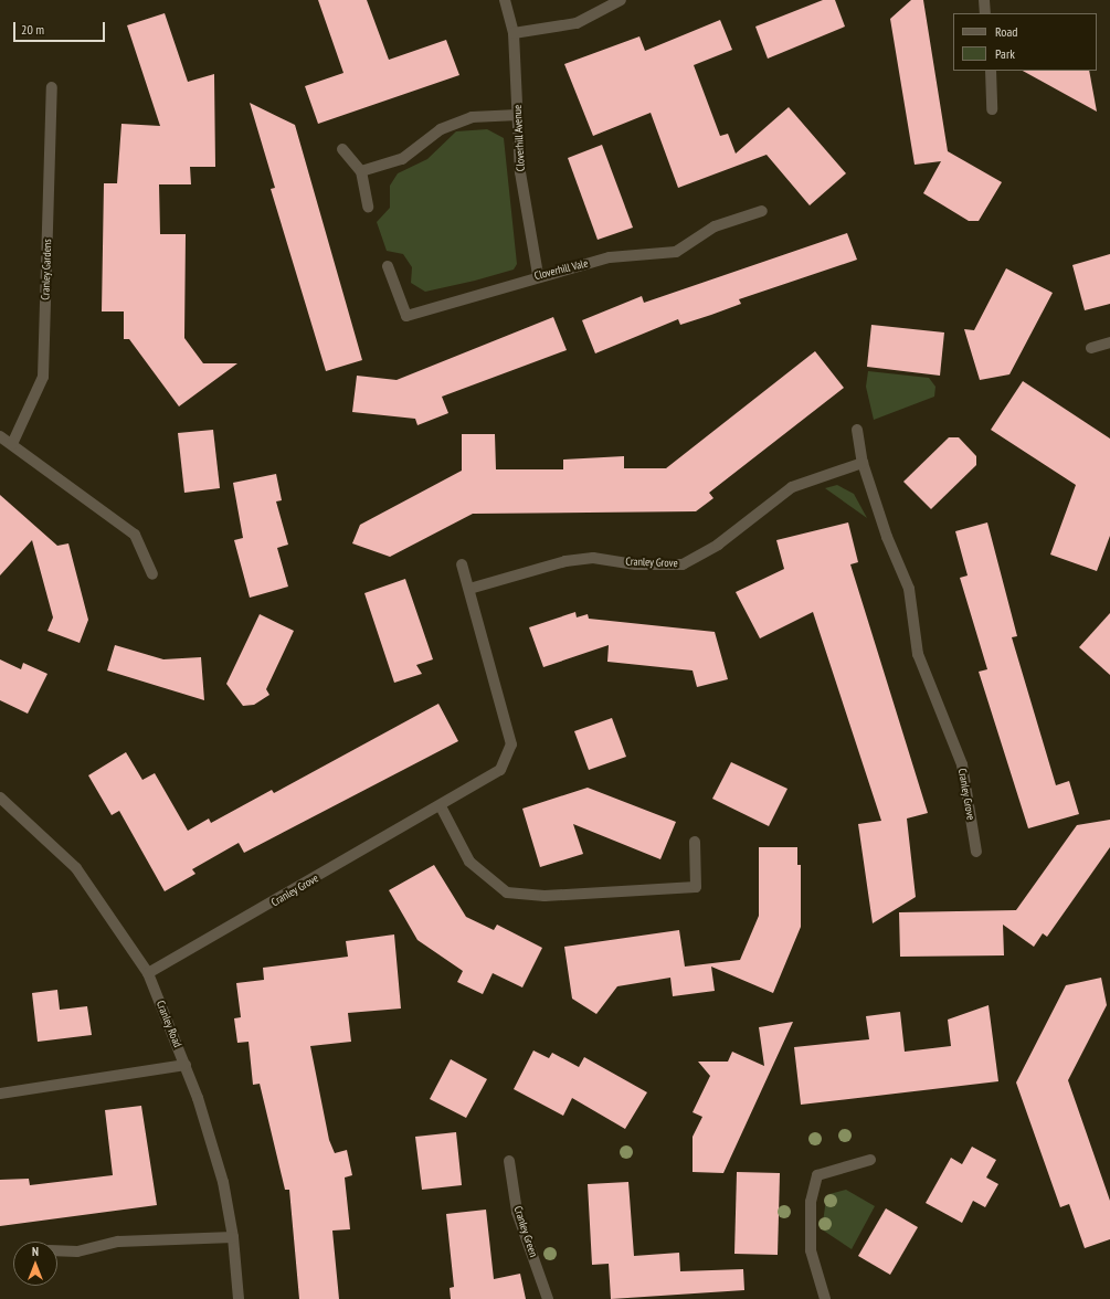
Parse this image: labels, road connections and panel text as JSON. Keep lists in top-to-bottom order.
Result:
{
  "streets": {
    "street": [
      "Cloverhill Avenue",
      "Cranley Gardens",
      "Cloverhill Vale",
      "Cranley Grove",
      "Cranley Road",
      "Cranley Green"
    ]
  },
  "crossings": [
    ["Cloverhill Avenue", "Cloverhill Vale"],
    ["Cranley Grove", "Cranley Road"]
  ],
  "legend": ["Road", "Park"],
  "scale_bar": "20 m",
  "north": "top"
}
